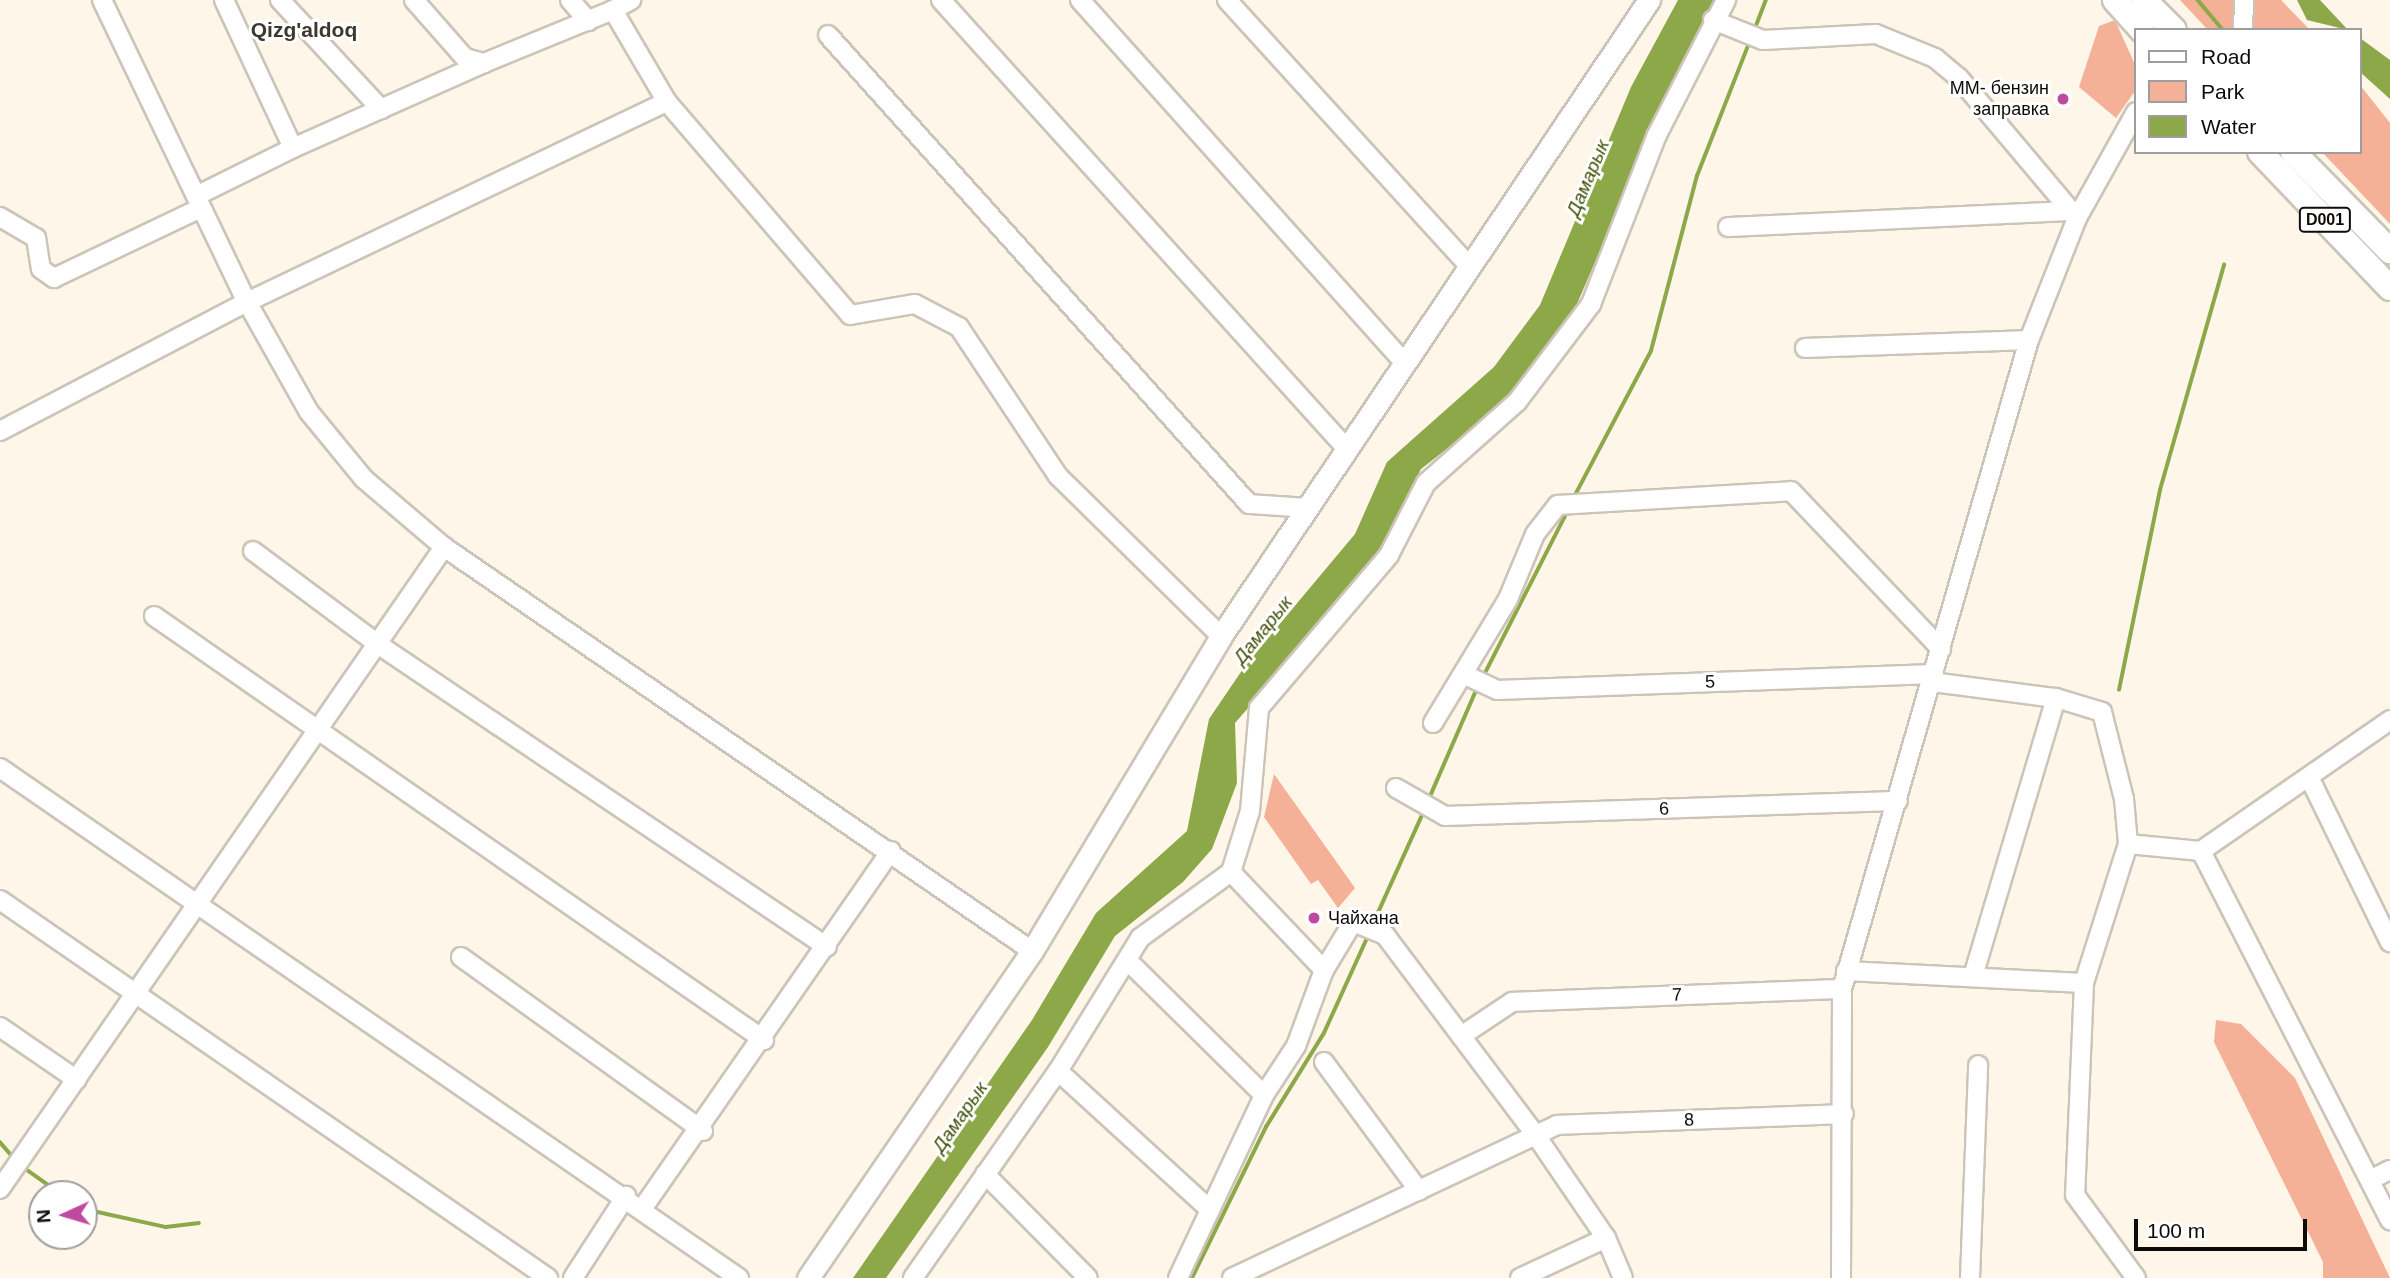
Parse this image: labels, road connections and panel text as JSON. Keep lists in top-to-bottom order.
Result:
{
  "streets": {
    "highway": ["D001"],
    "street": [
      "5",
      "6",
      "7",
      "8"
    ]
  },
  "districts": ["Qizg'aldoq"],
  "water": ["Дамарык"],
  "places": ["ММ- бензин заправка", "Чайхана"],
  "legend": ["Road", "Park", "Water"],
  "scale_bar": "100 m",
  "north": "left"
}
